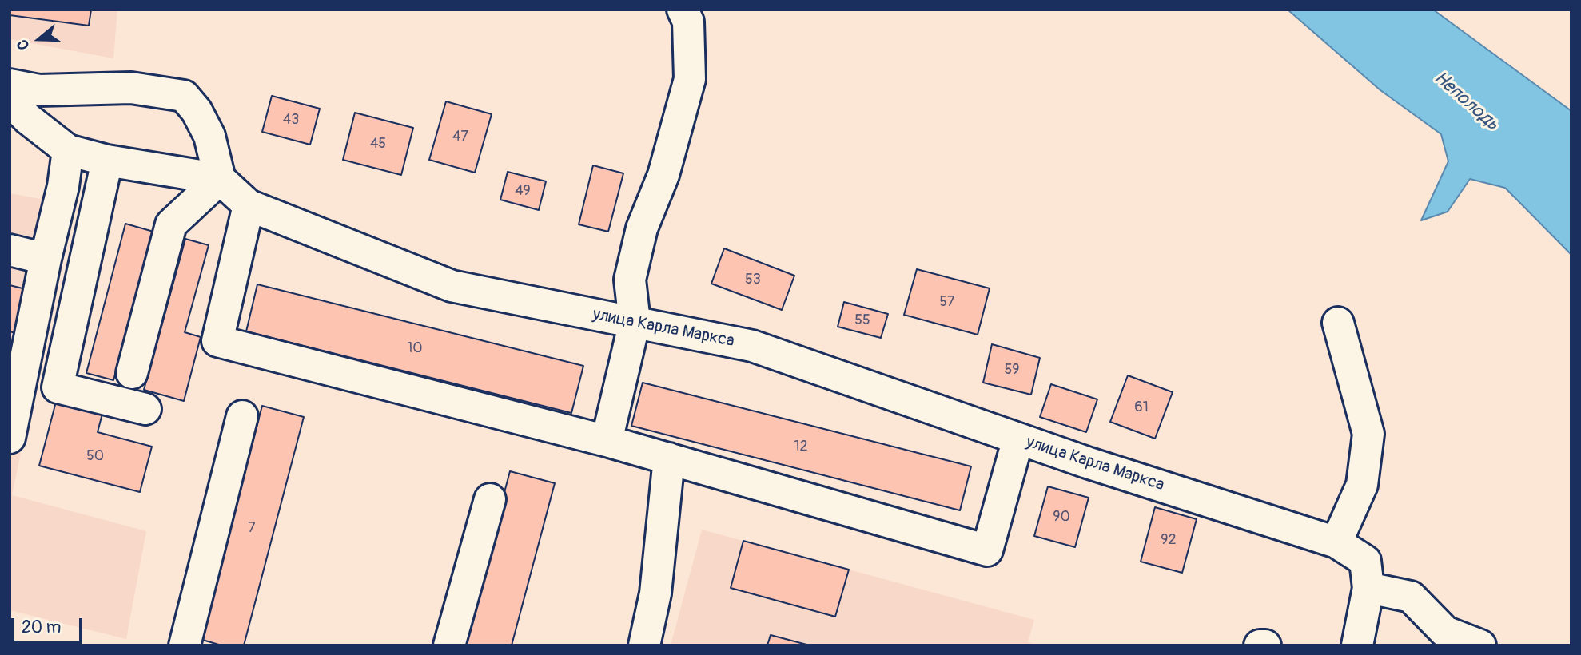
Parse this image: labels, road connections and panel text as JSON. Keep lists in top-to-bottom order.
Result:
{
  "streets": {
    "street": ["улица Карла Маркса"]
  },
  "water": ["Неполодь"],
  "house_numbers": [
    "43",
    "47",
    "45",
    "49",
    "53",
    "57",
    "55",
    "10",
    "59",
    "61",
    "12",
    "50",
    "90",
    "7",
    "92"
  ],
  "scale_bar": "20 m",
  "north": "left"
}
